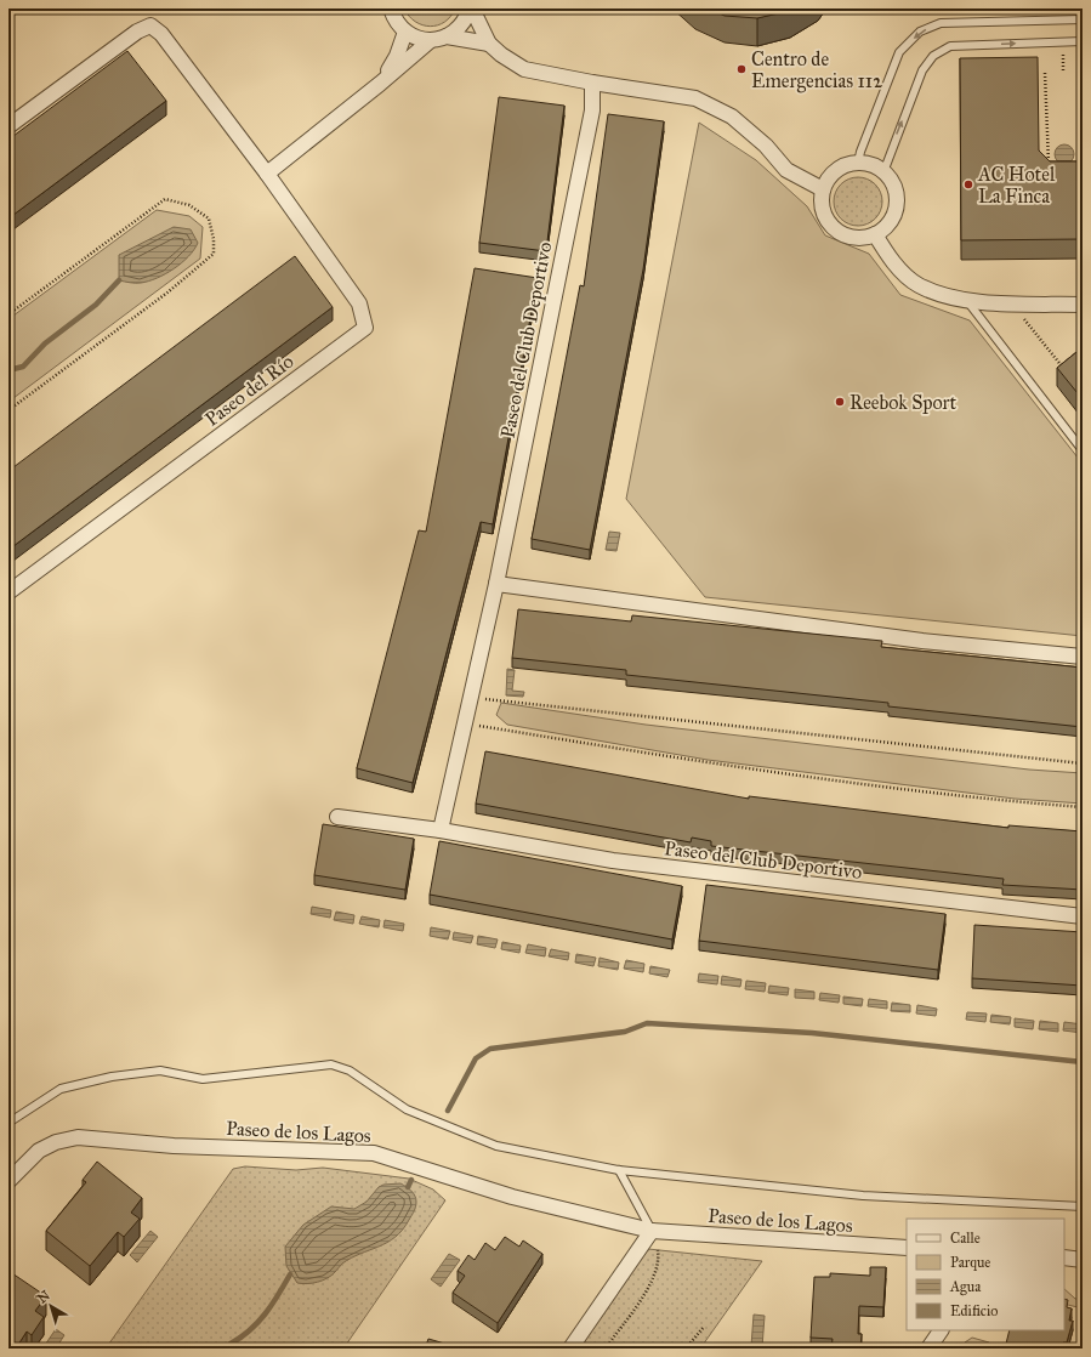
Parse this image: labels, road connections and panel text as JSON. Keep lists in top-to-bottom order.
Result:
{
  "streets": {
    "street": ["Paseo del Club Deportivo", "Paseo del Río", "Paseo de los Lagos"]
  },
  "places": ["Centro de Emergencias 112", "AC Hotel La Finca", "Reebok Sport"],
  "legend": [
    "Calle",
    "Parque",
    "Agua",
    "Edificio"
  ],
  "north": "top left"
}
